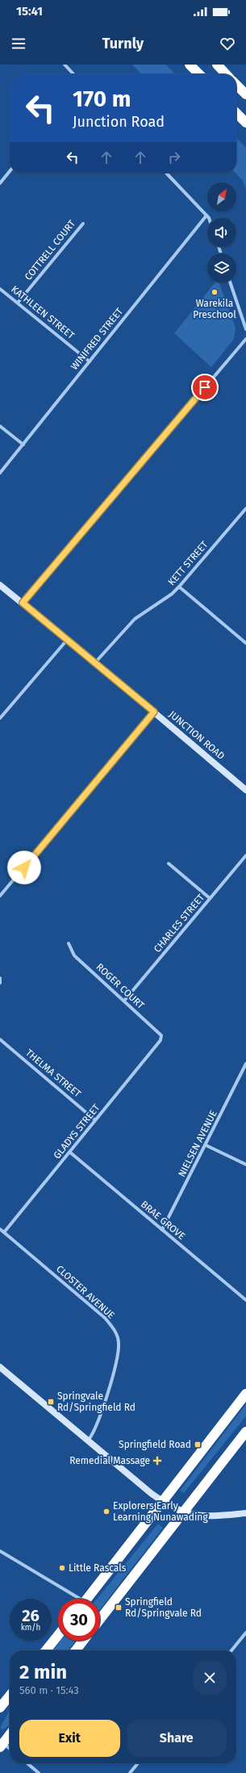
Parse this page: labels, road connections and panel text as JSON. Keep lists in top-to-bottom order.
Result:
{
  "streets": {
    "street": [
      "COTTRELL COURT",
      "KATHLEEN STREET",
      "WINIFRED STREET",
      "KETT STREET",
      "JUNCTION ROAD",
      "CHARLES STREET",
      "ROGER COURT",
      "THELMA STREET",
      "GLADYS STREET",
      "NIELSEN AVENUE",
      "BRAE GROVE",
      "CLOSTER AVENUE"
    ]
  },
  "crossings": [
    ["COTTRELL COURT", "KATHLEEN STREET"],
    ["KATHLEEN STREET", "WINIFRED STREET"],
    ["KETT STREET", "JUNCTION ROAD"],
    ["CHARLES STREET", "ROGER COURT"],
    ["ROGER COURT", "GLADYS STREET"],
    ["THELMA STREET", "GLADYS STREET"],
    ["GLADYS STREET", "BRAE GROVE"],
    ["GLADYS STREET", "CLOSTER AVENUE"],
    ["NIELSEN AVENUE", "BRAE GROVE"]
  ],
  "places": {
    "other": ["Warekila Preschool", "Explorers Early Learning Nunawading", "Little Rascals"],
    "transit": ["Springvale Rd/Springfield Rd", "Springfield Road", "Springfield Rd/Springvale Rd"],
    "health": ["Remedial Massage"]
  },
  "north": "top right",
  "page": {
    "status": "15:41",
    "header": "Turnly",
    "turn": ["170 m", "Junction Road"],
    "speed": "26 km/h",
    "limit": "30",
    "heading": ["2 min", "560 m · 15:43"],
    "buttons": ["Exit", "Share"]
  }
}
